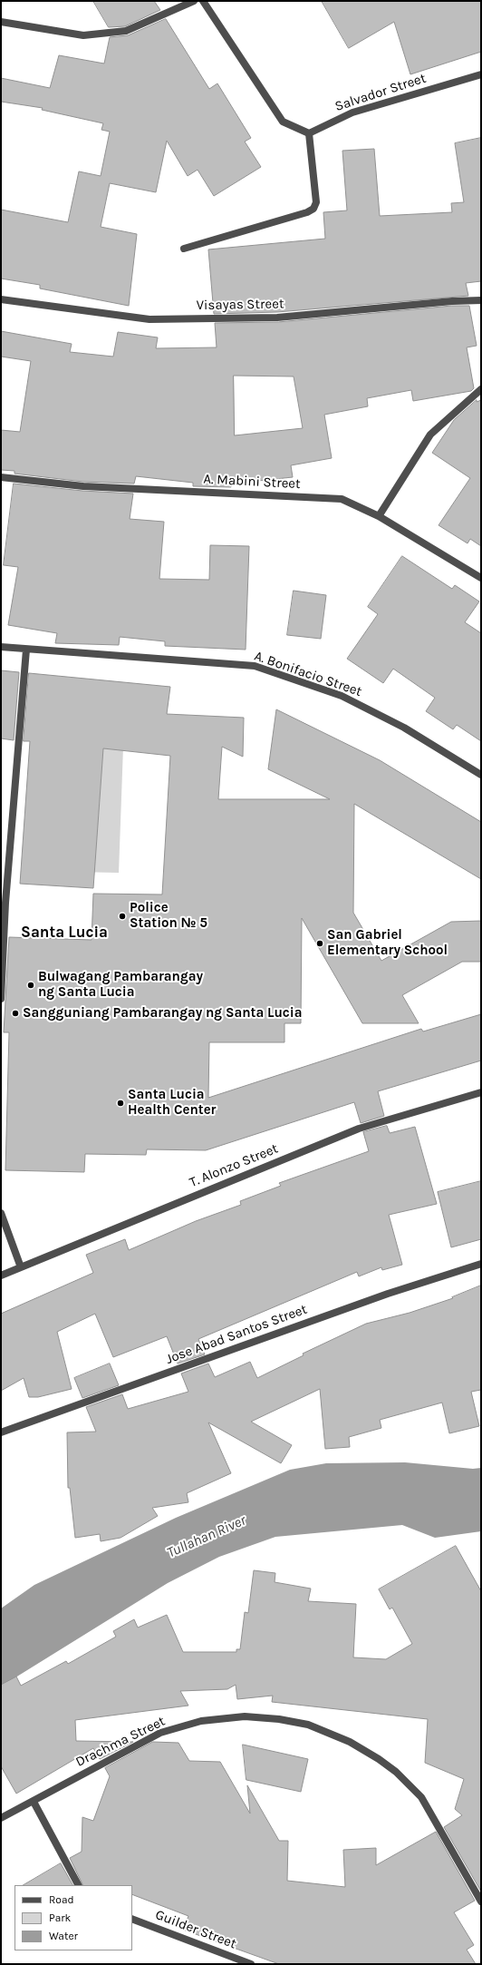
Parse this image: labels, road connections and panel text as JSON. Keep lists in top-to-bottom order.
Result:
{
  "streets": {
    "street": [
      "Salvador Street",
      "Visayas Street",
      "A. Mabini Street",
      "A. Bonifacio Street",
      "T. Alonzo Street",
      "Jose Abad Santos Street",
      "Drachma Street",
      "Guilder Street"
    ]
  },
  "districts": ["Santa Lucia"],
  "water": ["Tullahan River"],
  "places": [
    "Police Station № 5",
    "San Gabriel Elementary School",
    "Bulwagang Pambarangay ng Santa Lucia",
    "Sangguniang Pambarangay ng Santa Lucia",
    "Santa Lucia Health Center"
  ],
  "legend": ["Road", "Park", "Water"]
}
